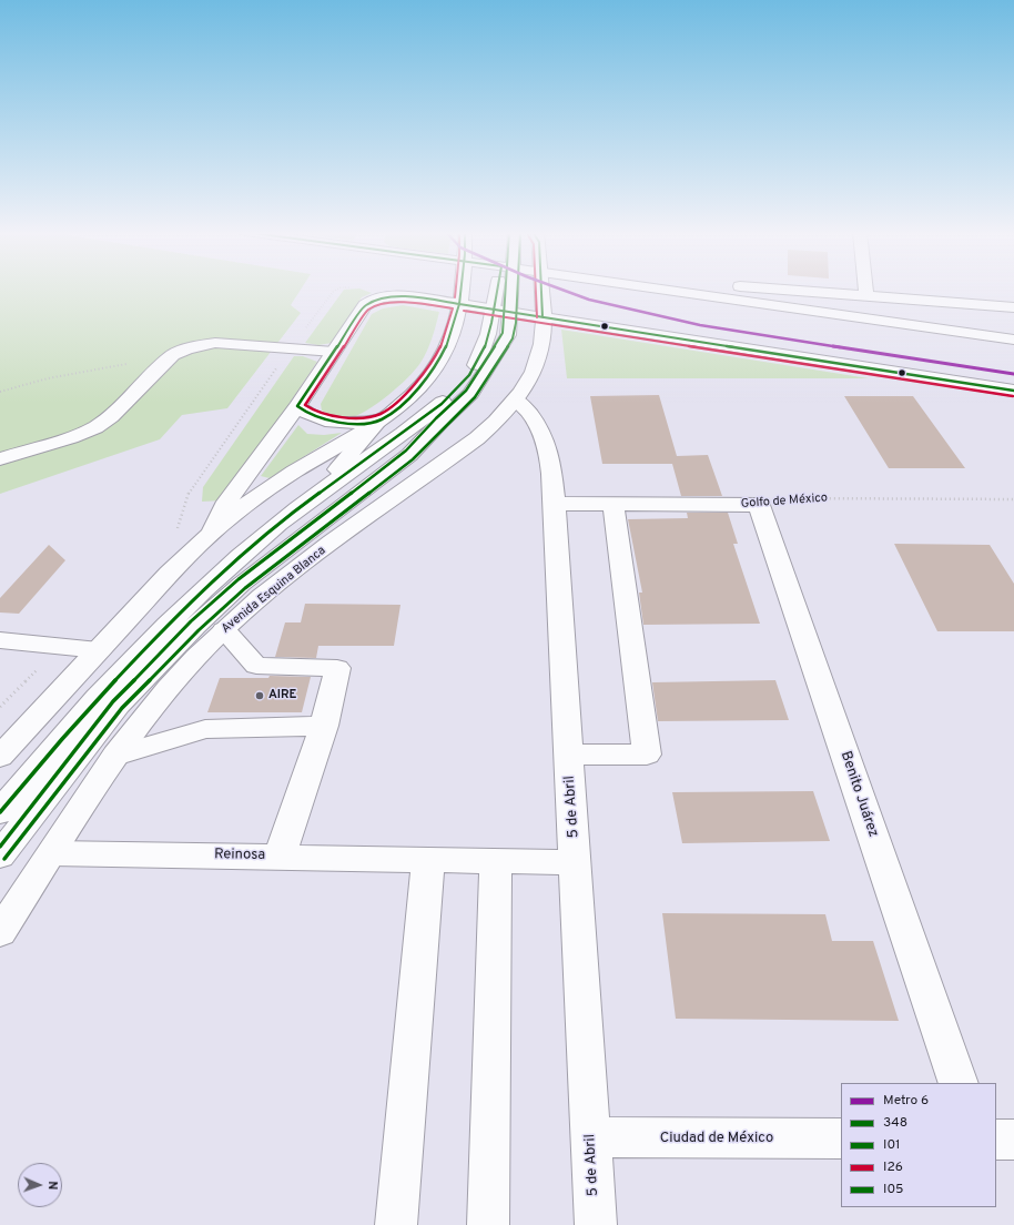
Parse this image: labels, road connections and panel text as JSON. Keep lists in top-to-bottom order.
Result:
{
  "streets": {
    "street": [
      "Golfo de México",
      "Avenida Esquina Blanca",
      "Benito Juárez",
      "5 de Abril",
      "Reinosa",
      "Ciudad de México"
    ]
  },
  "crossings": [
    ["Golfo de México", "Benito Juárez"],
    ["Golfo de México", "5 de Abril"],
    ["Avenida Esquina Blanca", "5 de Abril"],
    ["Avenida Esquina Blanca", "Reinosa"],
    ["5 de Abril", "Reinosa"],
    ["5 de Abril", "Ciudad de México"]
  ],
  "places": ["AIRE"],
  "lines": [
    "metro line 6",
    "transit line 348",
    "transit line I01",
    "transit line I26",
    "transit line I05"
  ],
  "legend": [
    "Metro 6",
    "348",
    "I01",
    "I26",
    "I05"
  ],
  "north": "right"
}
